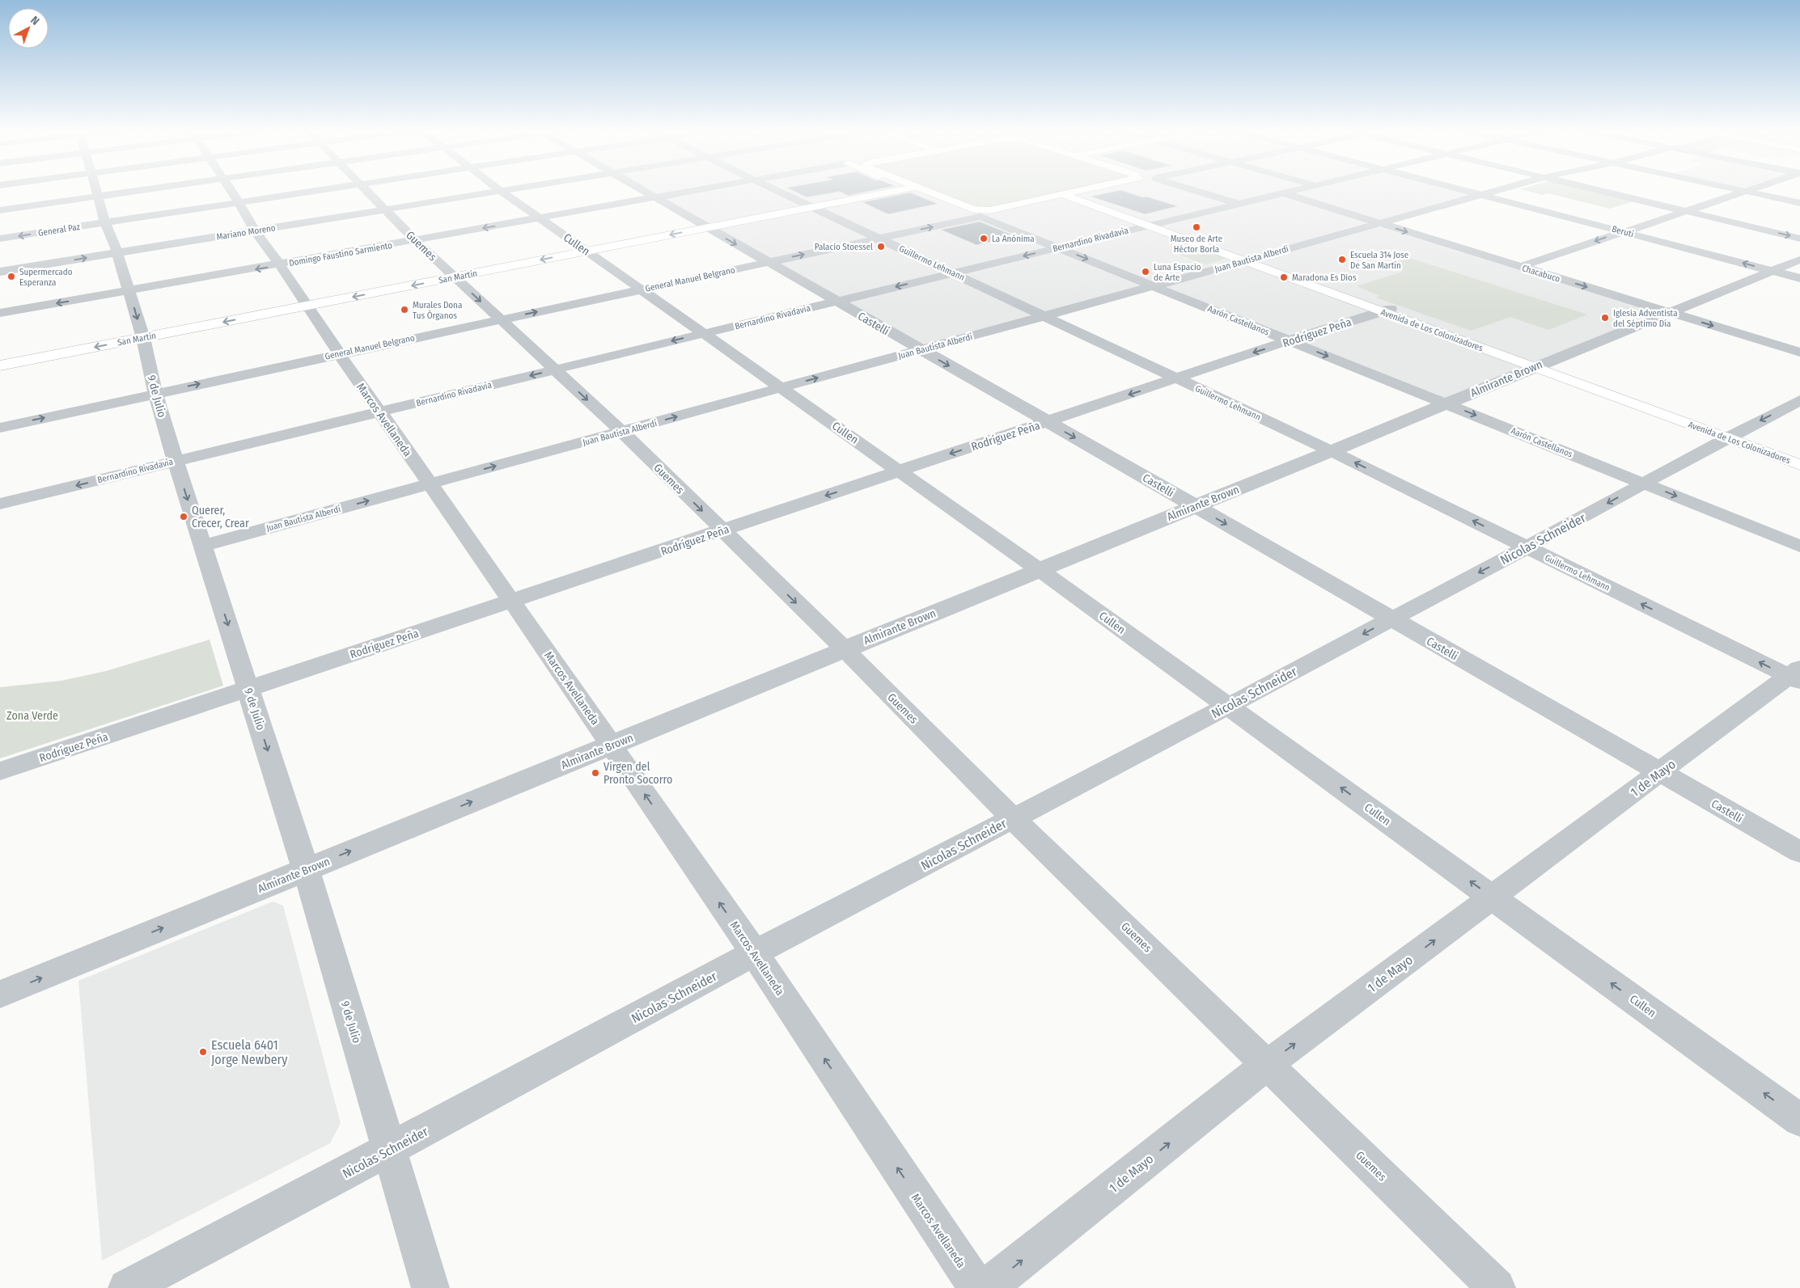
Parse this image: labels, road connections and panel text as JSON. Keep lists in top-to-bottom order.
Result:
{
  "streets": {
    "main road": [
      "San Martín",
      "General Manuel Belgrano",
      "Aarón Castellanos",
      "Avenida de Los Colonizadores"
    ],
    "street": [
      "General Paz",
      "Beruti",
      "Mariano Moreno",
      "Bernardino Rivadavia",
      "Cullen",
      "Guemes",
      "Domingo Faustino Sarmiento",
      "Juan Bautista Alberdi",
      "Guillermo Lehmann",
      "Chacabuco",
      "Castelli",
      "Rodríguez Peña",
      "Almirante Brown",
      "9 de Julio",
      "Marcos Avellaneda",
      "Nicolas Schneider",
      "1 de Mayo"
    ]
  },
  "crossings": [
    ["General Paz", "9 de Julio"],
    ["General Paz", "Marcos Avellaneda"],
    ["Beruti", "Juan Bautista Alberdi"],
    ["Beruti", "Almirante Brown"],
    ["Mariano Moreno", "Cullen"],
    ["Mariano Moreno", "Guemes"],
    ["Mariano Moreno", "9 de Julio"],
    ["Mariano Moreno", "Marcos Avellaneda"],
    ["Bernardino Rivadavia", "Cullen"],
    ["Bernardino Rivadavia", "Guemes"],
    ["Bernardino Rivadavia", "Guillermo Lehmann"],
    ["Bernardino Rivadavia", "Chacabuco"],
    ["Bernardino Rivadavia", "Aarón Castellanos"],
    ["Bernardino Rivadavia", "Castelli"],
    ["Bernardino Rivadavia", "Avenida de Los Colonizadores"],
    ["Bernardino Rivadavia", "9 de Julio"],
    ["Bernardino Rivadavia", "Marcos Avellaneda"],
    ["Cullen", "Domingo Faustino Sarmiento"],
    ["Cullen", "Juan Bautista Alberdi"],
    ["Cullen", "San Martín"],
    ["Cullen", "General Manuel Belgrano"],
    ["Cullen", "Rodríguez Peña"],
    ["Cullen", "Almirante Brown"],
    ["Cullen", "Nicolas Schneider"],
    ["Cullen", "1 de Mayo"],
    ["Guemes", "Domingo Faustino Sarmiento"],
    ["Guemes", "Juan Bautista Alberdi"],
    ["Guemes", "San Martín"],
    ["Guemes", "General Manuel Belgrano"],
    ["Guemes", "Rodríguez Peña"],
    ["Guemes", "Almirante Brown"],
    ["Guemes", "Nicolas Schneider"],
    ["Guemes", "1 de Mayo"],
    ["Domingo Faustino Sarmiento", "Castelli"],
    ["Domingo Faustino Sarmiento", "9 de Julio"],
    ["Domingo Faustino Sarmiento", "Marcos Avellaneda"],
    ["Juan Bautista Alberdi", "Guillermo Lehmann"],
    ["Juan Bautista Alberdi", "Chacabuco"],
    ["Juan Bautista Alberdi", "Aarón Castellanos"],
    ["Juan Bautista Alberdi", "Castelli"],
    ["Juan Bautista Alberdi", "Avenida de Los Colonizadores"],
    ["Juan Bautista Alberdi", "9 de Julio"],
    ["Juan Bautista Alberdi", "Marcos Avellaneda"],
    ["Guillermo Lehmann", "San Martín"],
    ["Guillermo Lehmann", "General Manuel Belgrano"],
    ["Guillermo Lehmann", "Rodríguez Peña"],
    ["Guillermo Lehmann", "Almirante Brown"],
    ["Guillermo Lehmann", "Nicolas Schneider"],
    ["Guillermo Lehmann", "1 de Mayo"],
    ["Chacabuco", "Almirante Brown"],
    ["San Martín", "Castelli"],
    ["San Martín", "9 de Julio"],
    ["San Martín", "Marcos Avellaneda"],
    ["General Manuel Belgrano", "Aarón Castellanos"],
    ["General Manuel Belgrano", "Castelli"],
    ["General Manuel Belgrano", "Avenida de Los Colonizadores"],
    ["General Manuel Belgrano", "9 de Julio"],
    ["General Manuel Belgrano", "Marcos Avellaneda"],
    ["Aarón Castellanos", "Rodríguez Peña"],
    ["Aarón Castellanos", "Almirante Brown"],
    ["Aarón Castellanos", "Nicolas Schneider"],
    ["Castelli", "Rodríguez Peña"],
    ["Castelli", "Almirante Brown"],
    ["Castelli", "Nicolas Schneider"],
    ["Castelli", "1 de Mayo"],
    ["Avenida de Los Colonizadores", "Rodríguez Peña"],
    ["Avenida de Los Colonizadores", "Almirante Brown"],
    ["Avenida de Los Colonizadores", "Nicolas Schneider"],
    ["Rodríguez Peña", "9 de Julio"],
    ["Rodríguez Peña", "Marcos Avellaneda"],
    ["Almirante Brown", "9 de Julio"],
    ["Almirante Brown", "Marcos Avellaneda"],
    ["9 de Julio", "Nicolas Schneider"],
    ["Marcos Avellaneda", "Nicolas Schneider"]
  ],
  "one_way": [
    "Bernardino Rivadavia",
    "Cullen",
    "Juan Bautista Alberdi",
    "Guillermo Lehmann",
    "San Martín",
    "General Manuel Belgrano",
    "Aarón Castellanos",
    "Castelli",
    "Rodríguez Peña",
    "9 de Julio",
    "Marcos Avellaneda",
    "1 de Mayo"
  ],
  "parks": ["Zona Verde"],
  "places": [
    "Museo de Arte Héctor Borla",
    "La Anónima",
    "Palacio Stoessel",
    "Escuela 314 Jose De San Martín",
    "Luna Espacio de Arte",
    "Supermercado Esperanza",
    "Maradona Es Dios",
    "Murales Dona Tus Órganos",
    "Iglesia Adventista del Séptimo Día",
    "Querer, Crecer, Crear",
    "Virgen del Pronto Socorro",
    "Escuela 6401 Jorge Newbery"
  ],
  "north": "top right"
}
